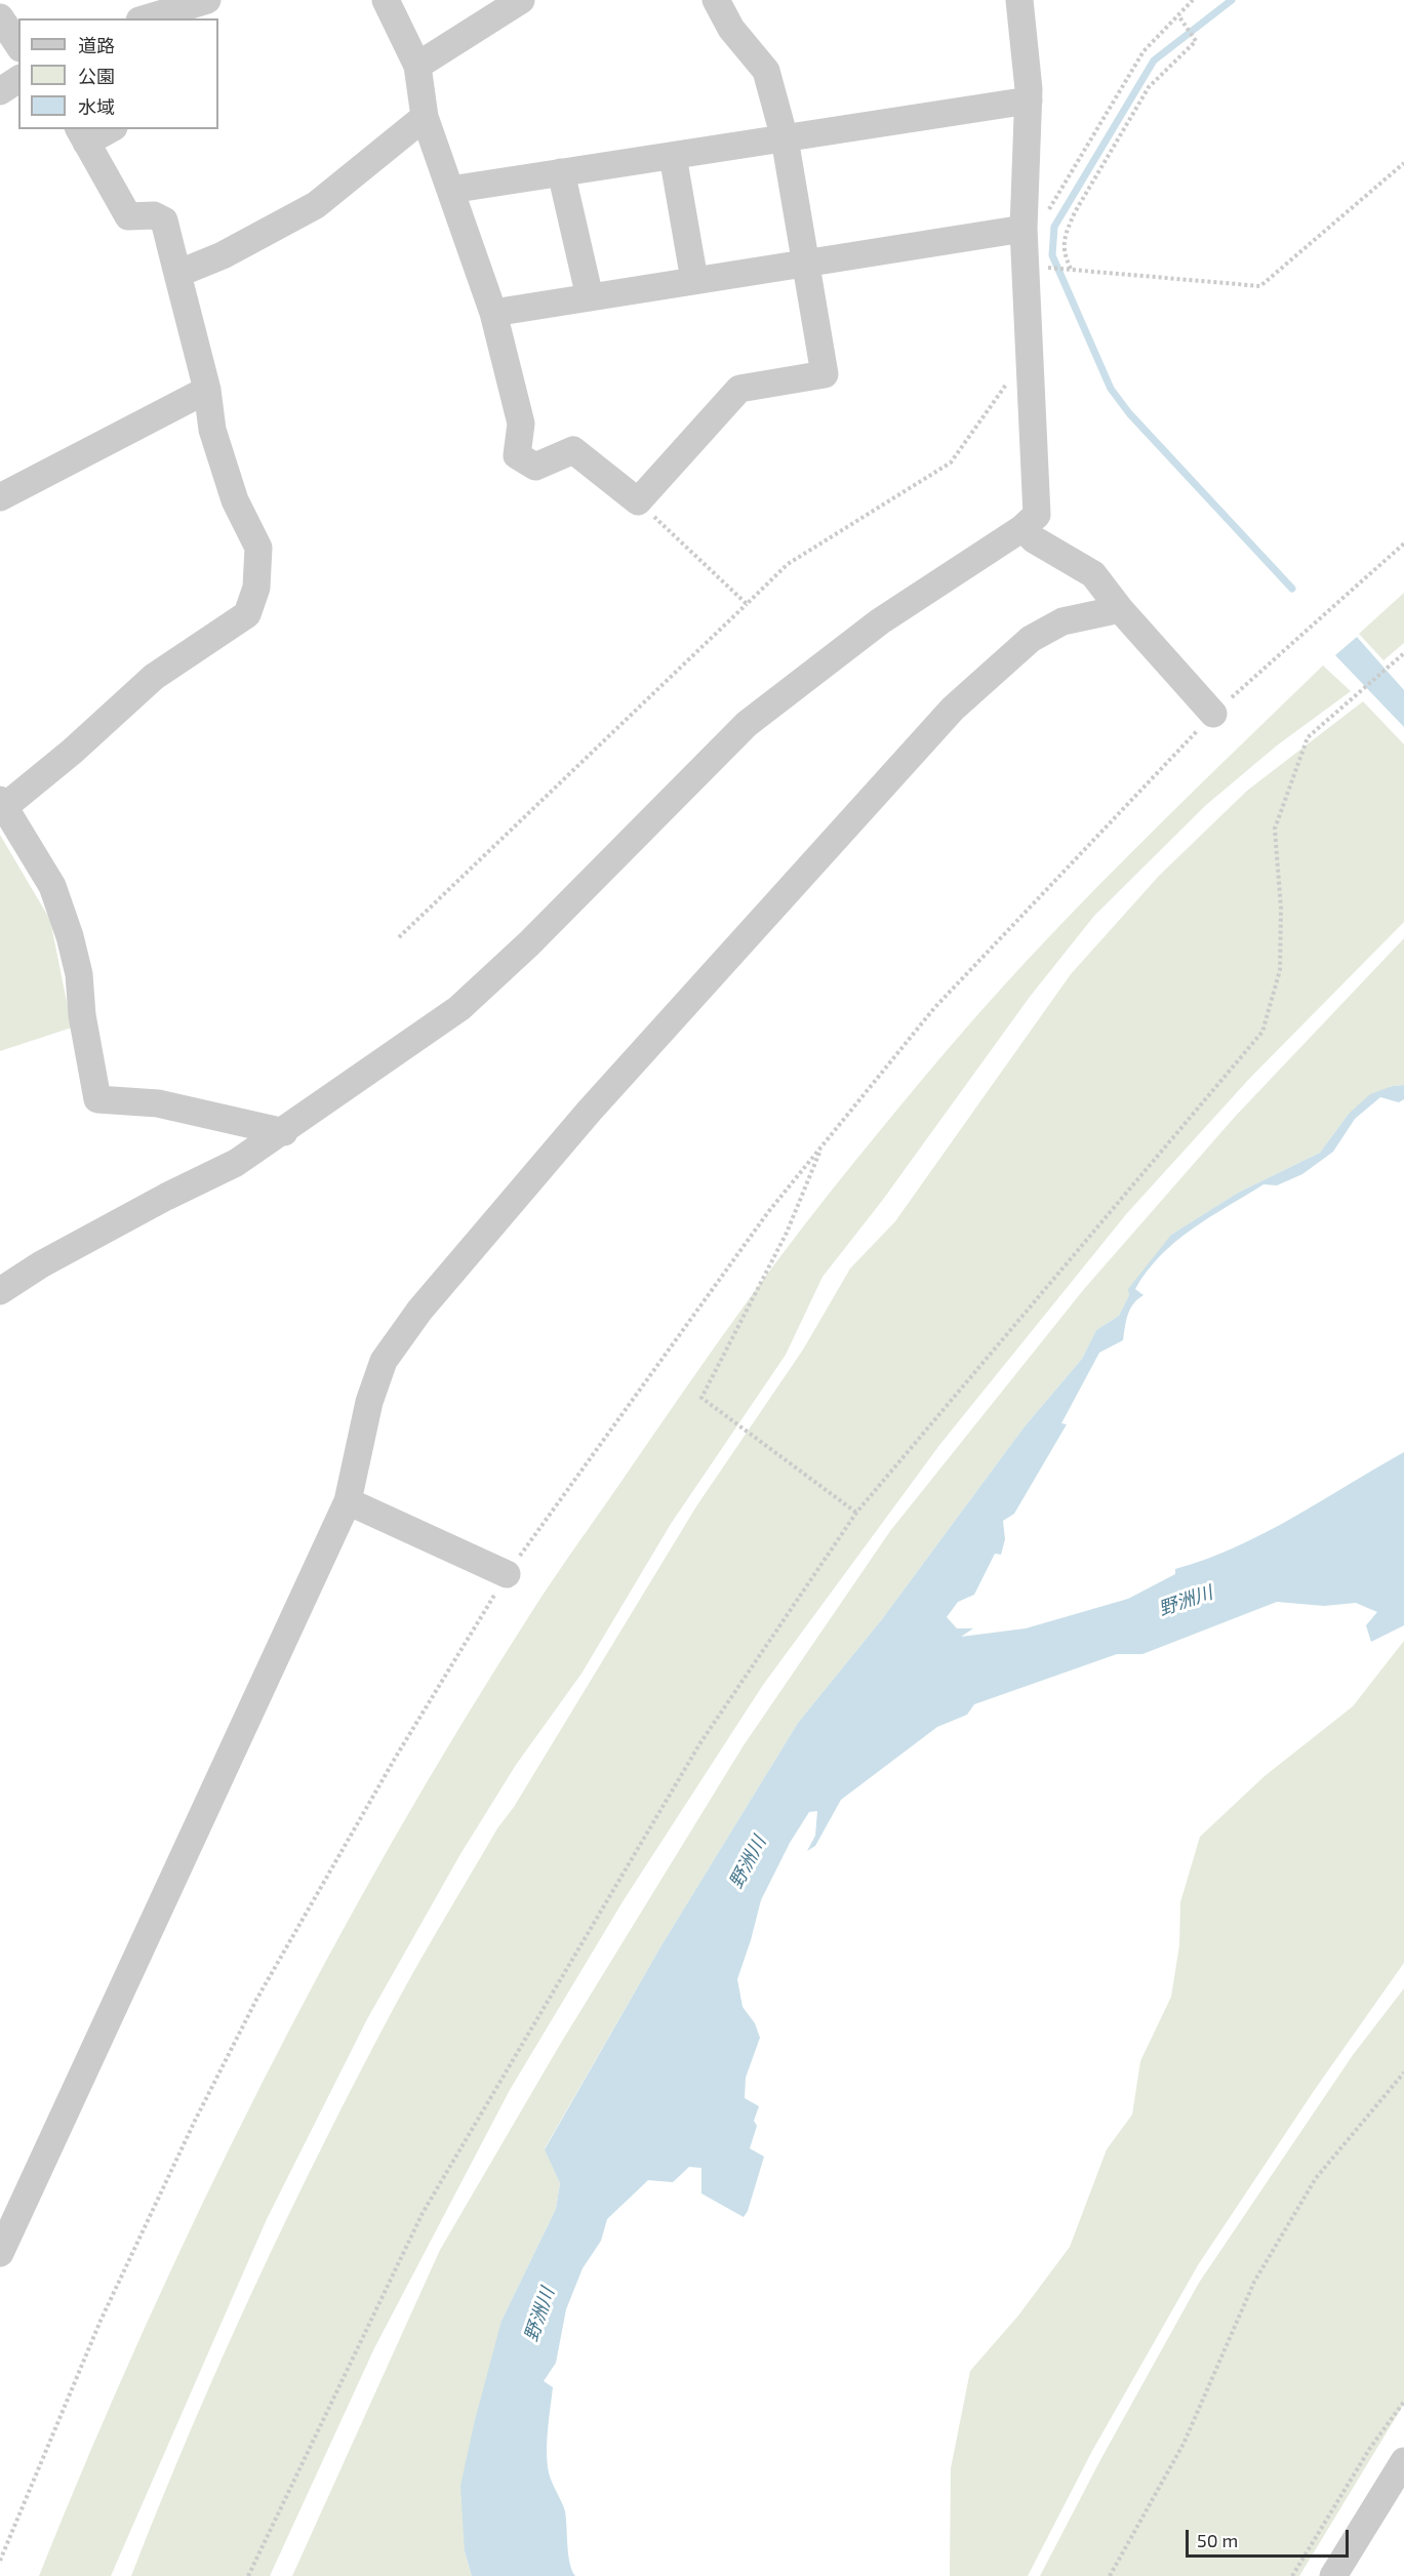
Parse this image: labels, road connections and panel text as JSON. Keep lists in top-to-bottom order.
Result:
{
  "water": ["野洲川"],
  "legend": ["道路", "公園", "水域"],
  "scale_bar": "50 m"
}
